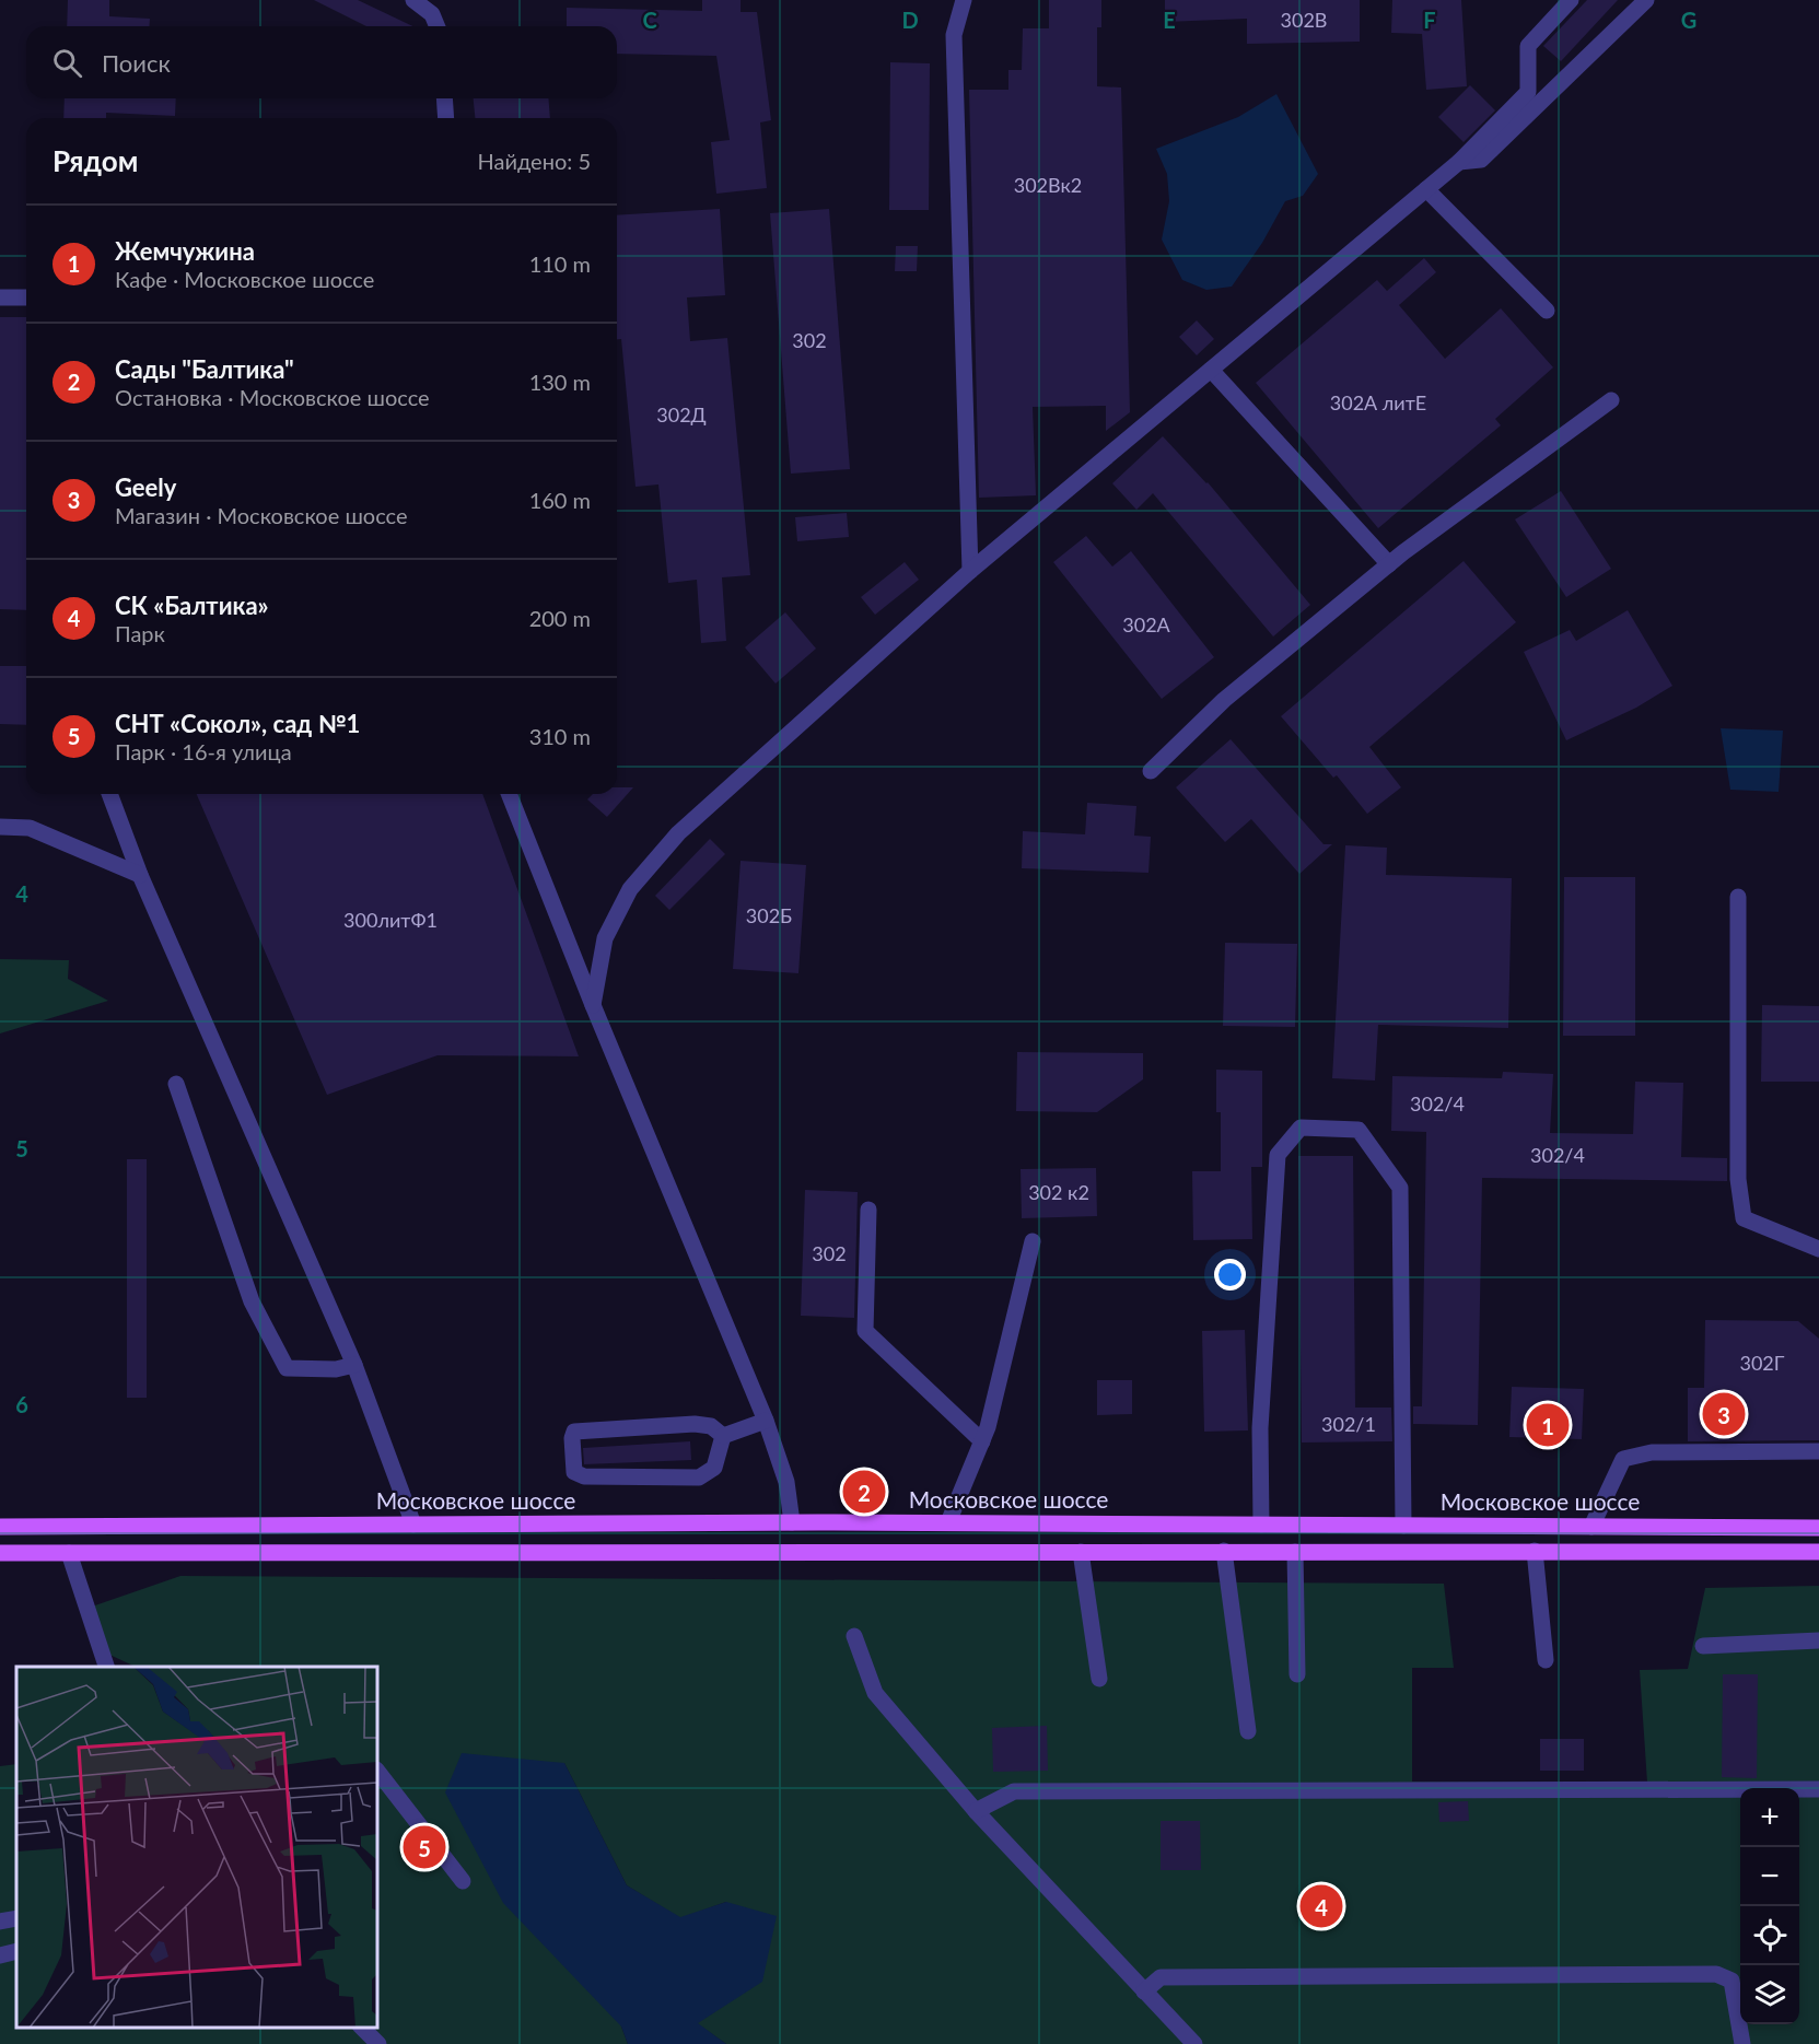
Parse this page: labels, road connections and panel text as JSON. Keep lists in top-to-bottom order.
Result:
{
  "streets": {
    "main road": ["Московское шоссе"]
  },
  "house_numbers": [
    "302В",
    "302Вк2",
    "302",
    "302А литЕ",
    "302Д",
    "302А",
    "302Б",
    "300литФ1",
    "302/4",
    "302/4",
    "302 к2",
    "302",
    "302Г",
    "302/1"
  ],
  "page": {
    "search": "Поиск",
    "heading": ["Рядом", "Найдено: 5"],
    "list": [
      {
        "mark": "1",
        "name": "Жемчужина",
        "note": "Кафе · Московское шоссе",
        "value": "110 m"
      },
      {
        "mark": "2",
        "name": "Сады \"Балтика\"",
        "note": "Остановка · Московское шоссе",
        "value": "130 m"
      },
      {
        "mark": "3",
        "name": "Geely",
        "note": "Магазин · Московское шоссе",
        "value": "160 m"
      },
      {
        "mark": "4",
        "name": "СК «Балтика»",
        "note": "Парк",
        "value": "200 m"
      },
      {
        "mark": "5",
        "name": "СНТ «Сокол», сад №1",
        "note": "Парк · 16-я улица",
        "value": "310 m"
      }
    ],
    "pins": [
      "3",
      "1",
      "2",
      "5",
      "4"
    ],
    "map_buttons": ["+", "−"]
  },
  "grid": {
    "columns": [
      "C",
      "D",
      "E",
      "F",
      "G"
    ],
    "rows": ["4", "5", "6"]
  }
}
